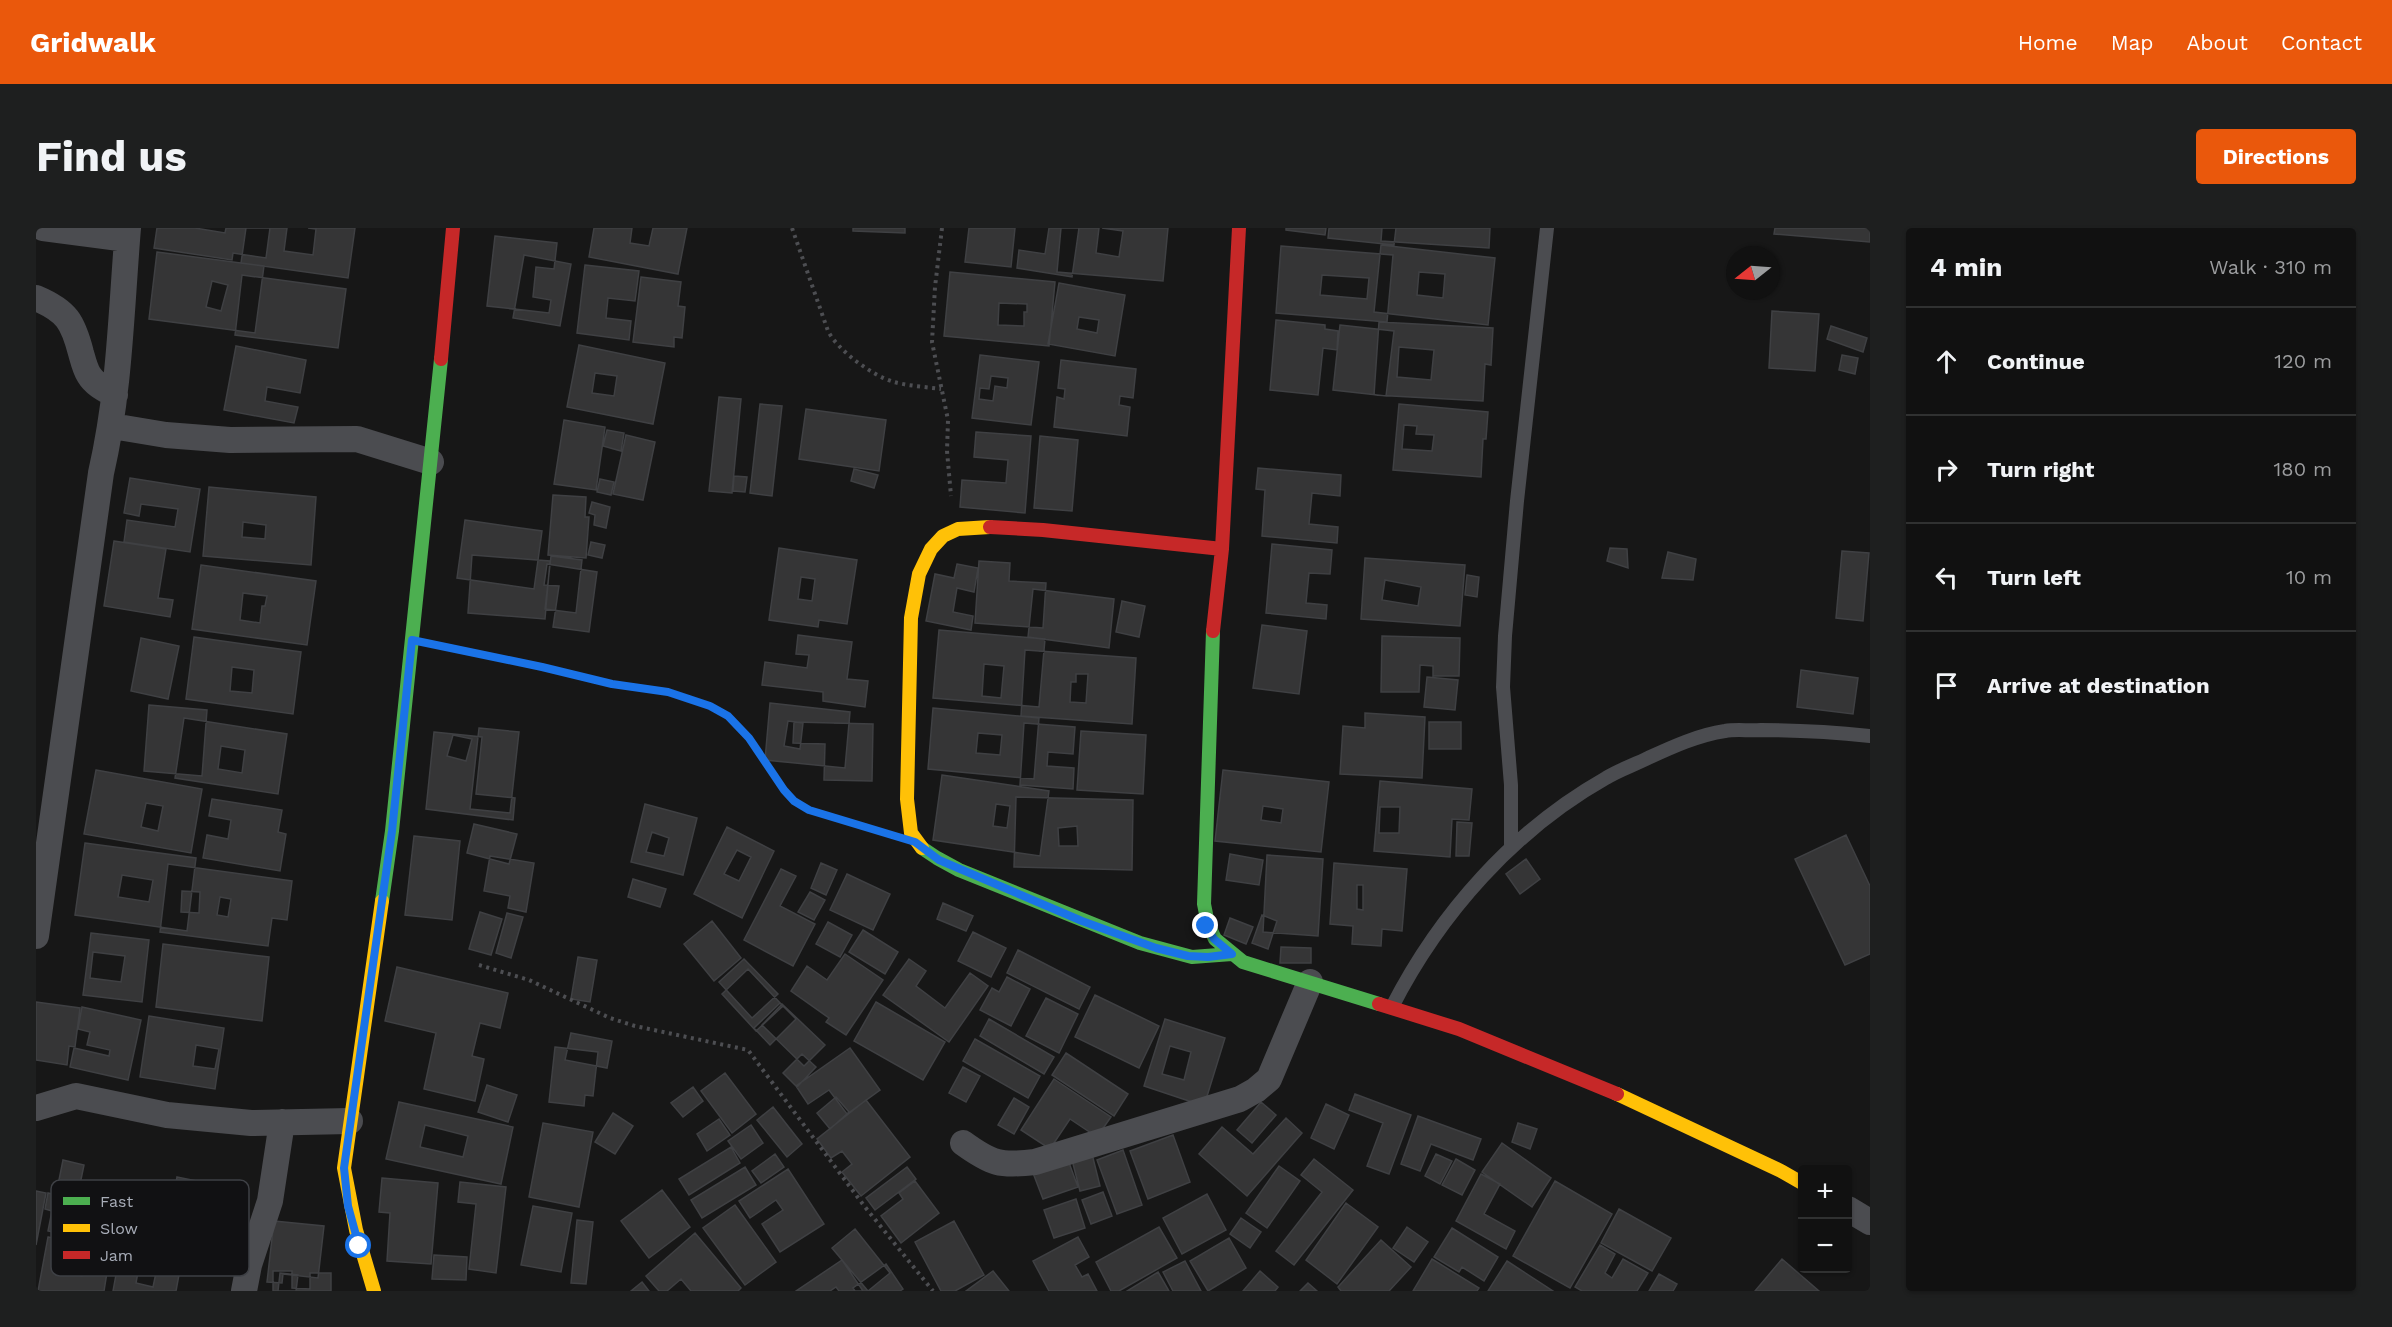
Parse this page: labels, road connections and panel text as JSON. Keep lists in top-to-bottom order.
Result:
{
  "legend": ["Fast", "Slow", "Jam"],
  "north": "left",
  "page": {
    "header": "Gridwalk",
    "nav": [
      "Home",
      "Map",
      "About",
      "Contact"
    ],
    "buttons": "Directions",
    "title": "Find us",
    "heading": ["4 min", "Walk · 310 m"],
    "list": [
      ["Continue", "120 m"],
      ["Turn right", "180 m"],
      ["Turn left", "10 m"],
      "Arrive at destination"
    ],
    "map_buttons": ["+", "−"]
  }
}
